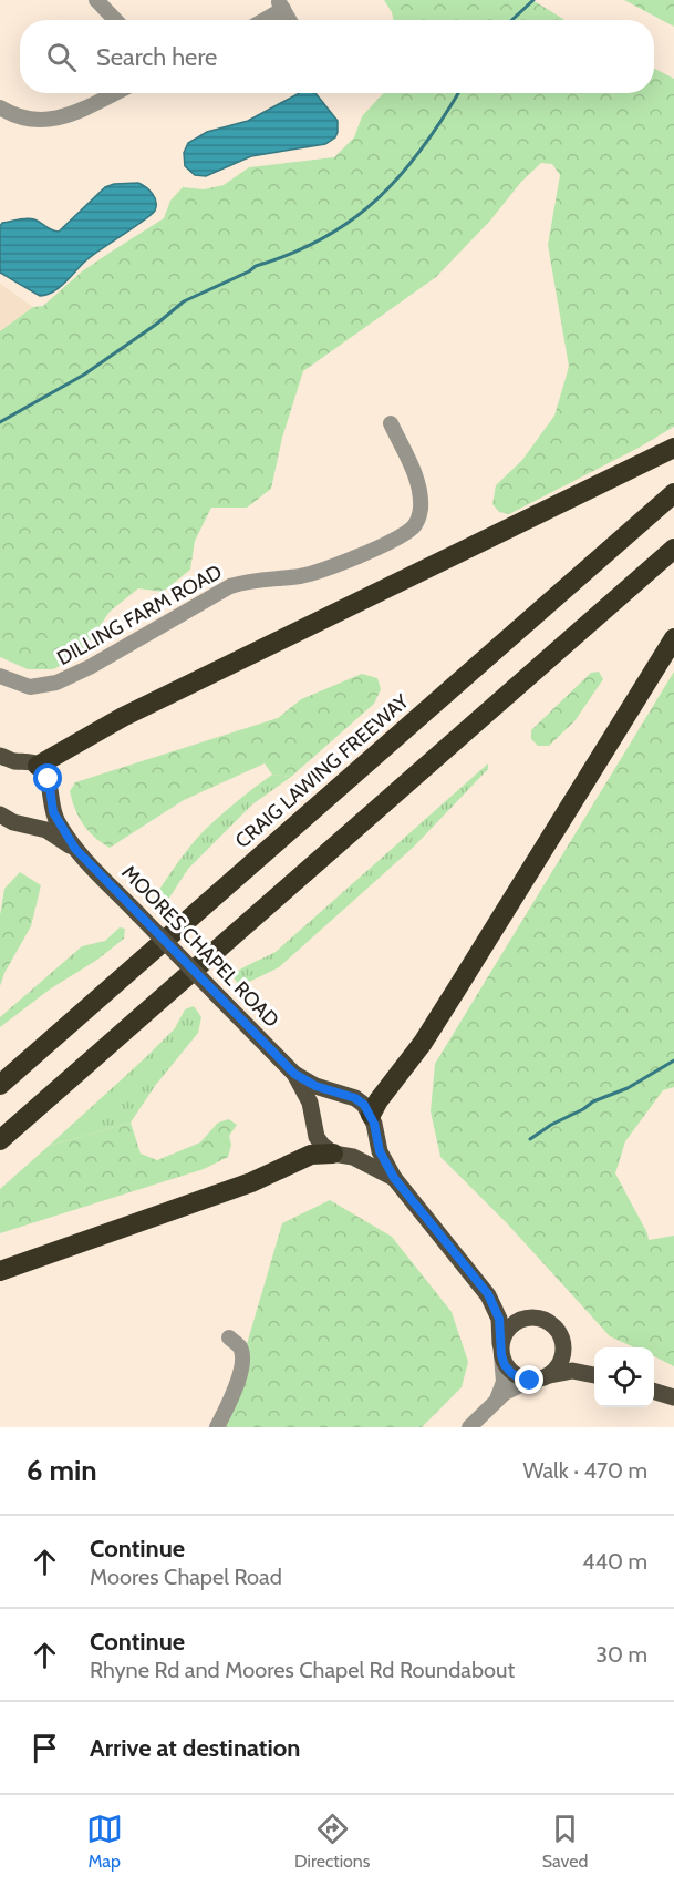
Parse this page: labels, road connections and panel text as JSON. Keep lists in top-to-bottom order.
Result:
{
  "streets": {
    "highway": ["CRAIG LAWING FREEWAY"],
    "main road": ["MOORES CHAPEL ROAD"],
    "street": ["DILLING FARM ROAD"]
  },
  "page": {
    "search": "Search here",
    "heading": ["6 min", "Walk · 470 m"],
    "list": [
      ["Continue", "Moores Chapel Road", "440 m"],
      ["Continue", "Rhyne Rd and Moores Chapel Rd Roundabout", "30 m"],
      "Arrive at destination"
    ],
    "nav": ["Map", "Directions", "Saved"]
  }
}
